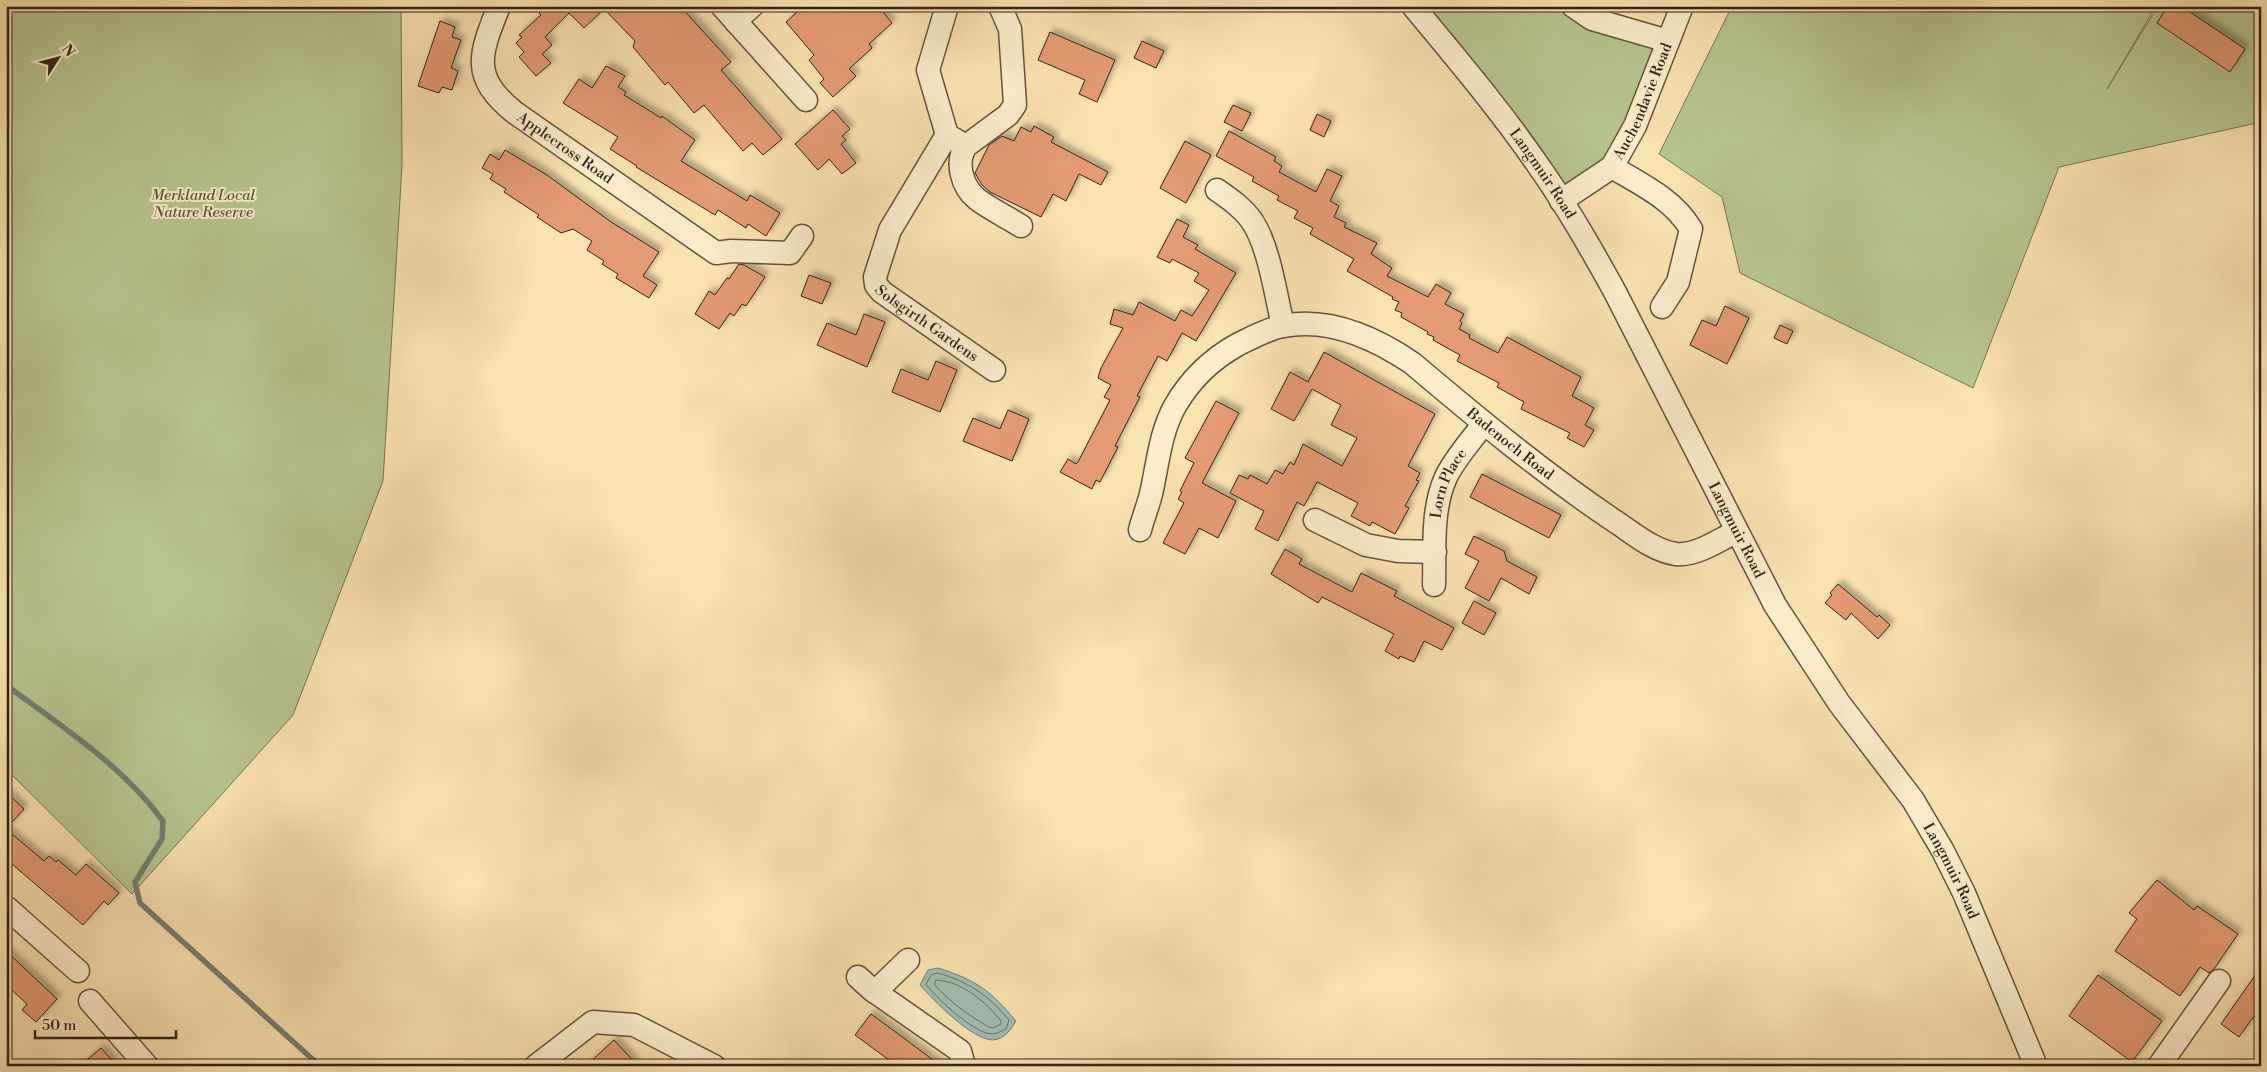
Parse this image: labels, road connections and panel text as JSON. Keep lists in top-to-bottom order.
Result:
{
  "streets": {
    "street": [
      "Auchendavie Road",
      "Applecross Road",
      "Langmuir Road",
      "Solsgirth Gardens",
      "Badenoch Road",
      "Lorn Place"
    ]
  },
  "crossings": [
    ["Auchendavie Road", "Langmuir Road"],
    ["Langmuir Road", "Badenoch Road"],
    ["Badenoch Road", "Lorn Place"]
  ],
  "parks": ["Merkland Local Nature Reserve"],
  "scale_bar": "50 m",
  "north": "top right"
}
